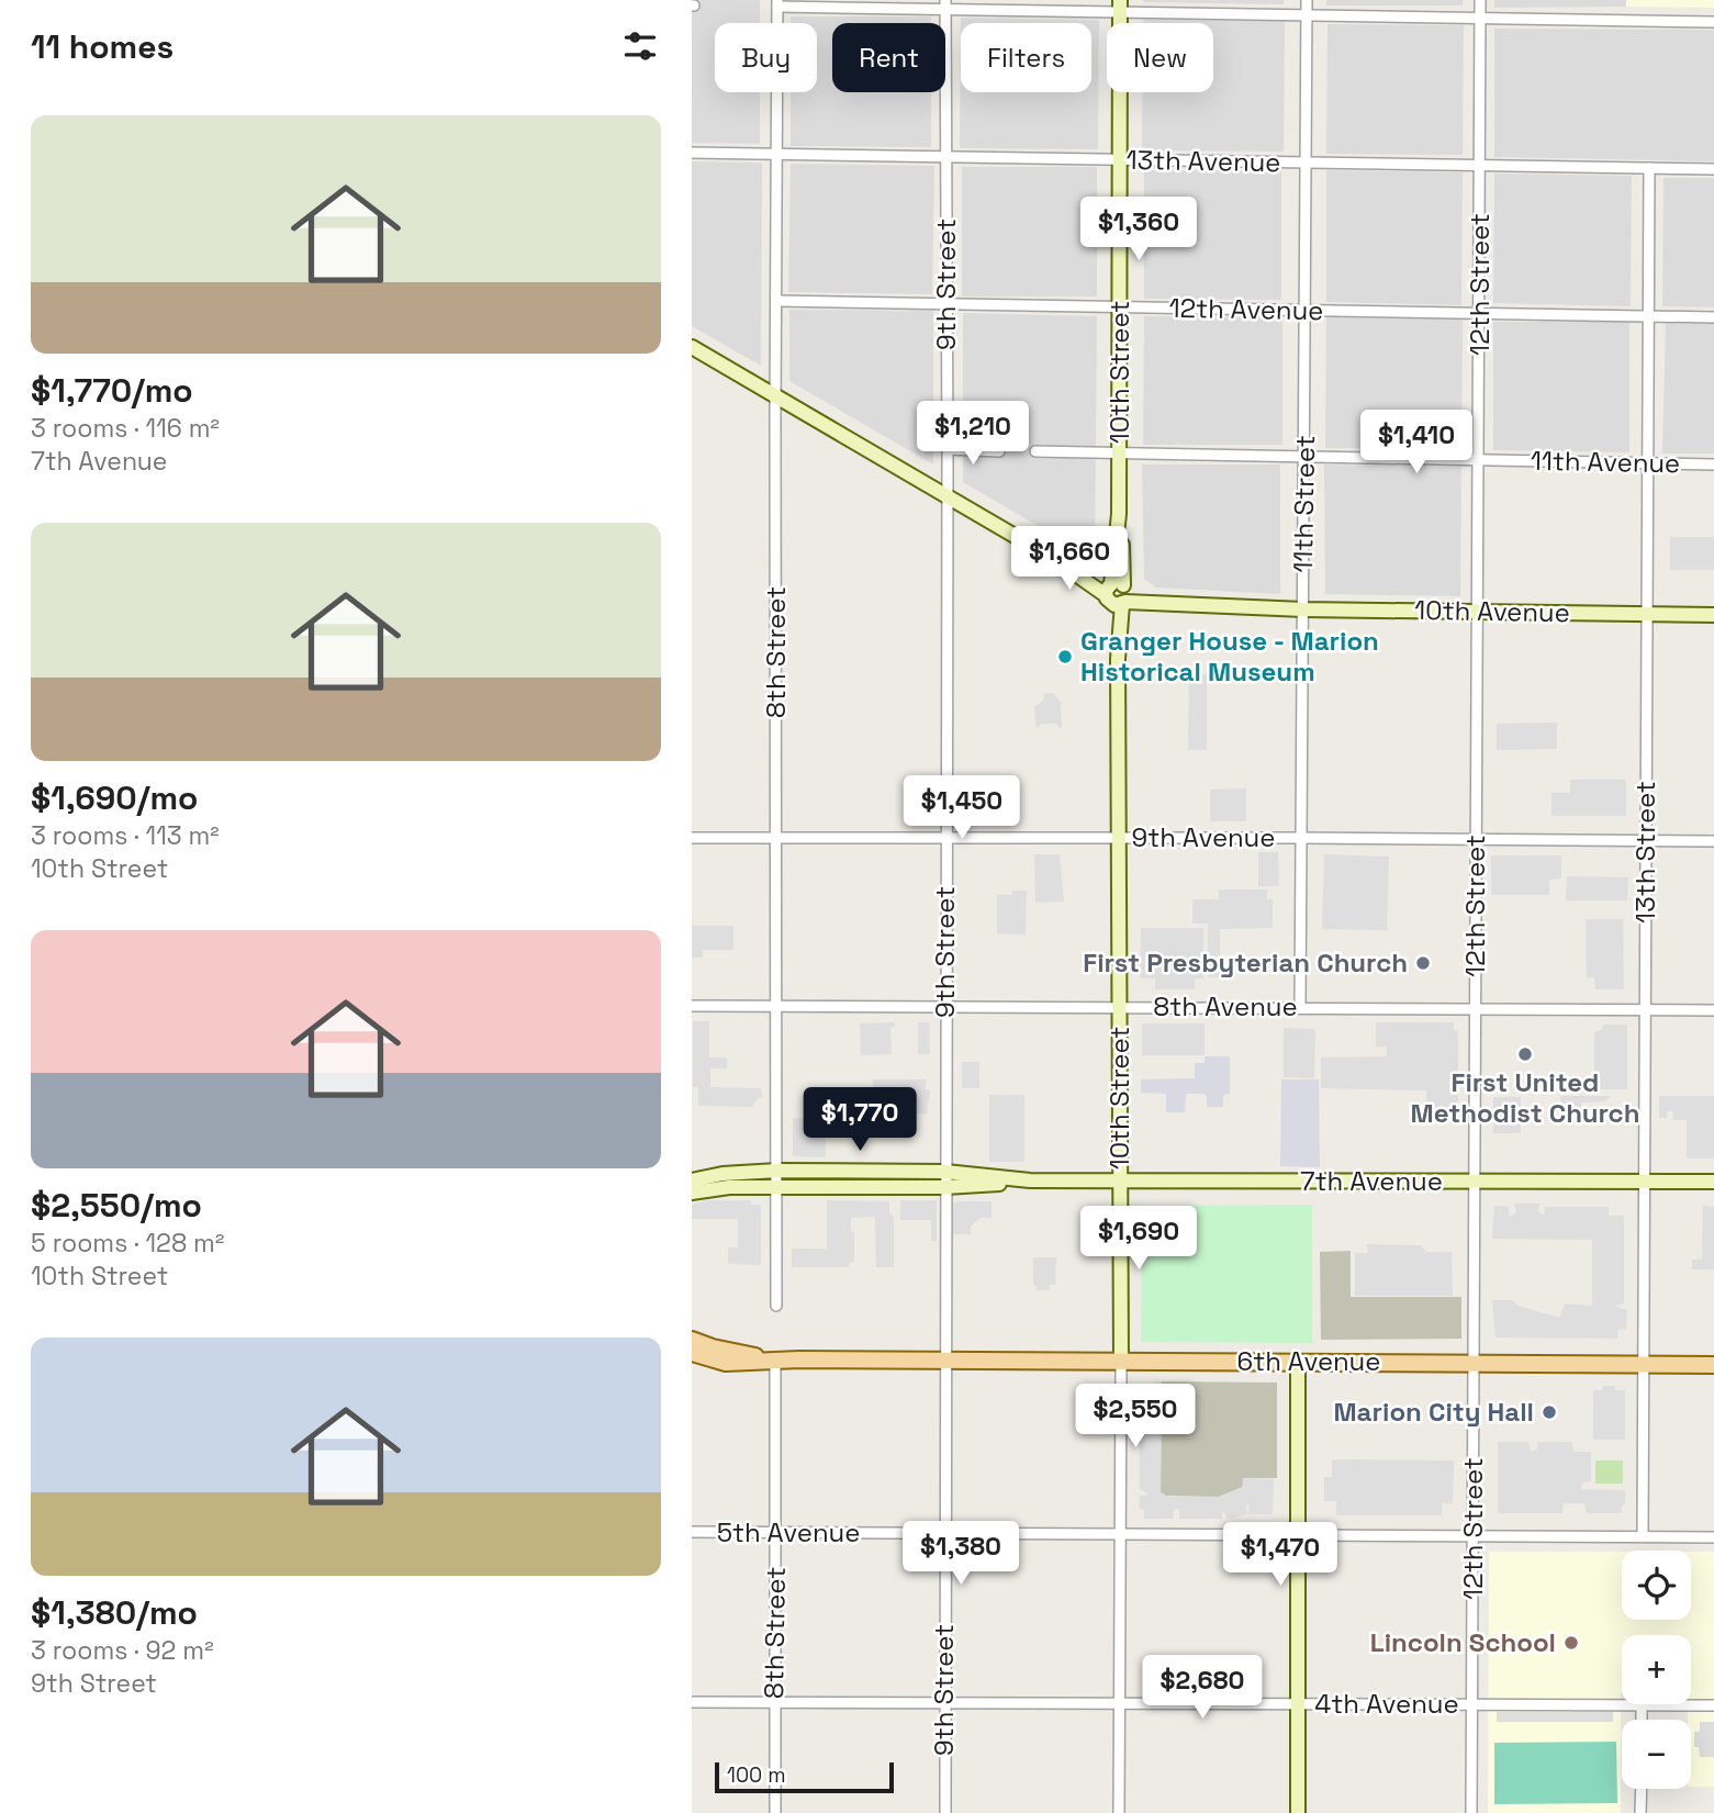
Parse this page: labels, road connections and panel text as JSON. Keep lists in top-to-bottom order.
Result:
{
  "streets": {
    "main road": ["6th Avenue"],
    "street": [
      "13th Avenue",
      "9th Street",
      "12th Street",
      "12th Avenue",
      "10th Street",
      "11th Avenue",
      "11th Street",
      "10th Avenue",
      "8th Street",
      "9th Avenue",
      "13th Street",
      "8th Avenue",
      "7th Avenue",
      "5th Avenue",
      "4th Avenue"
    ]
  },
  "crossings": [
    ["13th Avenue", "9th Street"],
    ["13th Avenue", "12th Street"],
    ["13th Avenue", "10th Street"],
    ["13th Avenue", "11th Street"],
    ["13th Avenue", "8th Street"],
    ["13th Avenue", "13th Street"],
    ["9th Street", "12th Avenue"],
    ["9th Street", "10th Avenue"],
    ["9th Street", "9th Avenue"],
    ["9th Street", "8th Avenue"],
    ["9th Street", "7th Avenue"],
    ["9th Street", "6th Avenue"],
    ["9th Street", "5th Avenue"],
    ["9th Street", "4th Avenue"],
    ["12th Street", "12th Avenue"],
    ["12th Street", "11th Avenue"],
    ["12th Street", "10th Avenue"],
    ["12th Street", "9th Avenue"],
    ["12th Street", "8th Avenue"],
    ["12th Street", "7th Avenue"],
    ["12th Street", "6th Avenue"],
    ["12th Street", "5th Avenue"],
    ["12th Street", "4th Avenue"],
    ["12th Avenue", "10th Street"],
    ["12th Avenue", "11th Street"],
    ["12th Avenue", "8th Street"],
    ["12th Avenue", "13th Street"],
    ["10th Street", "11th Avenue"],
    ["10th Street", "10th Avenue"],
    ["10th Street", "9th Avenue"],
    ["10th Street", "8th Avenue"],
    ["10th Street", "7th Avenue"],
    ["10th Street", "6th Avenue"],
    ["10th Street", "5th Avenue"],
    ["10th Street", "4th Avenue"],
    ["11th Avenue", "11th Street"],
    ["11th Avenue", "13th Street"],
    ["11th Street", "10th Avenue"],
    ["11th Street", "9th Avenue"],
    ["11th Street", "8th Avenue"],
    ["10th Avenue", "8th Street"],
    ["10th Avenue", "13th Street"],
    ["8th Street", "9th Avenue"],
    ["8th Street", "8th Avenue"],
    ["8th Street", "7th Avenue"],
    ["8th Street", "6th Avenue"],
    ["8th Street", "5th Avenue"],
    ["8th Street", "4th Avenue"],
    ["9th Avenue", "13th Street"],
    ["13th Street", "8th Avenue"],
    ["13th Street", "7th Avenue"],
    ["13th Street", "6th Avenue"],
    ["13th Street", "5th Avenue"]
  ],
  "places": [
    "Granger House - Marion Historical Museum",
    "First Presbyterian Church",
    "First United Methodist Church",
    "Marion City Hall",
    "Lincoln School"
  ],
  "scale_bar": "100 m",
  "page": {
    "heading": "11 homes",
    "chip": [
      "Buy",
      "Rent",
      "Filters",
      "New"
    ],
    "list": [
      {
        "name": "$1,770/mo",
        "note": "3 rooms · 116 m² · 7th Avenue"
      },
      {
        "name": "$1,690/mo",
        "note": "3 rooms · 113 m² · 10th Street"
      },
      {
        "name": "$2,550/mo",
        "note": "5 rooms · 128 m² · 10th Street"
      },
      {
        "name": "$1,380/mo",
        "note": "3 rooms · 92 m² · 9th Street"
      }
    ],
    "price": [
      "$1,360",
      "$1,210",
      "$1,410",
      "$1,660",
      "$1,450",
      "$1,770",
      "$1,690",
      "$2,550",
      "$1,380",
      "$1,470",
      "$2,680"
    ],
    "map_buttons": ["+", "−"],
    "scale": "100 m"
  }
}
